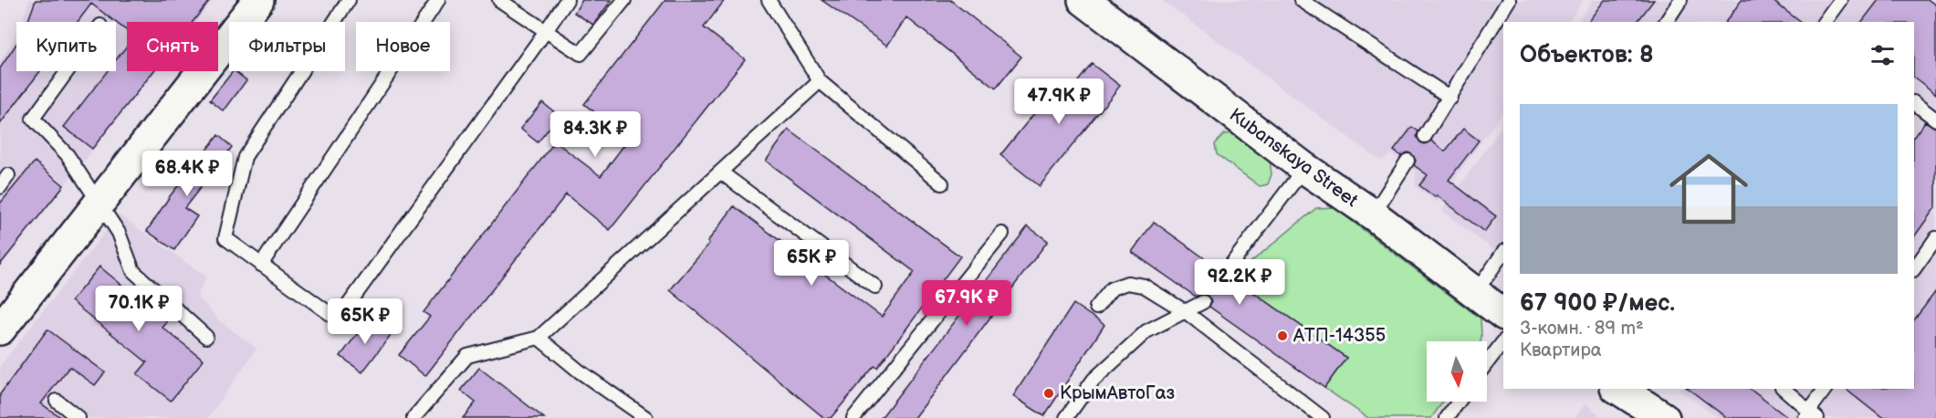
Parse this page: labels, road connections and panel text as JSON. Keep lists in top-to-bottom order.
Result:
{
  "streets": {
    "main road": ["Kubanskaya Street"]
  },
  "places": ["АТП-14355", "КрымАвтоГаз"],
  "north": "bottom",
  "page": {
    "chip": [
      "Купить",
      "Снять",
      "Фильтры",
      "Новое"
    ],
    "heading": "Объектов: 8",
    "price": [
      "47.9K ₽",
      "84.3K ₽",
      "68.4K ₽",
      "65K ₽",
      "92.2K ₽",
      "67.9K ₽",
      "70.1K ₽",
      "65K ₽"
    ],
    "list": [
      {
        "name": "67 900 ₽/мес.",
        "note": "3-комн. · 89 m² · Квартира"
      }
    ]
  }
}
